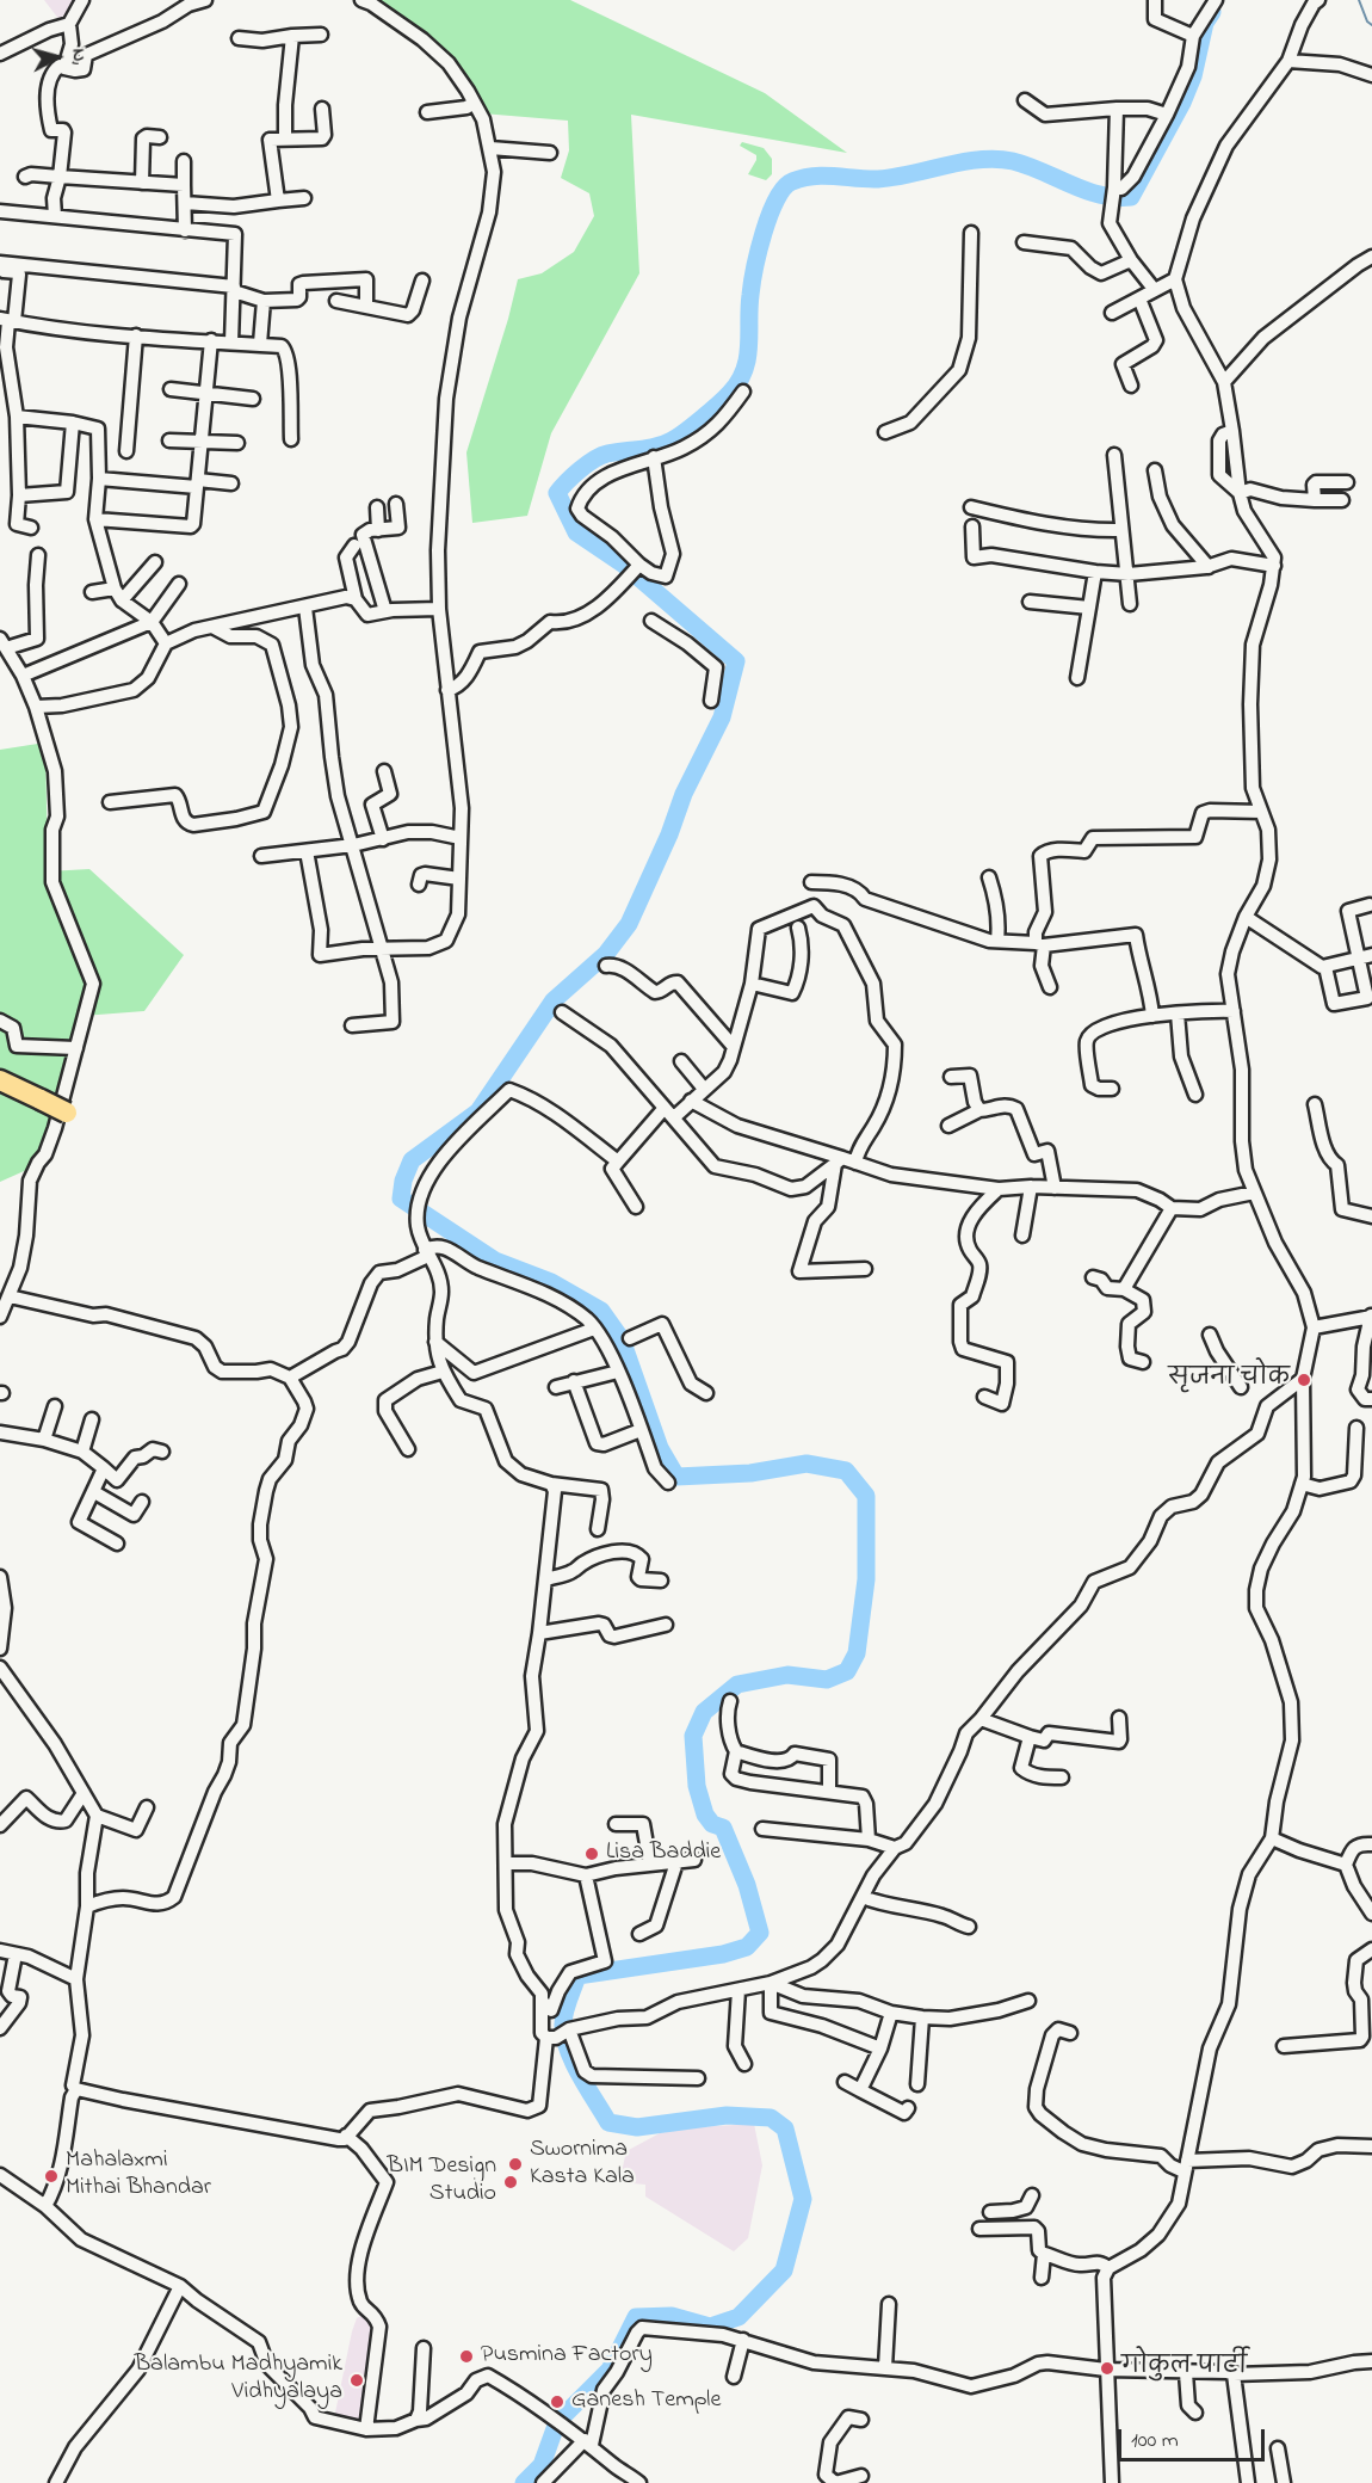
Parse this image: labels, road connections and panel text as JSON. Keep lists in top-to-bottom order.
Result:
{
  "places": [
    "सृजना चोक",
    "Lisa Baddie",
    "Swornima Kasta Kala",
    "Mahalaxmi Mithai Bhandar",
    "BIM Design Studio",
    "Pusmina Factory",
    "गोकुल पार्टी",
    "Balambu Madhyamik Vidhyalaya",
    "Ganesh Temple"
  ],
  "scale_bar": "100 m",
  "north": "right"
}
